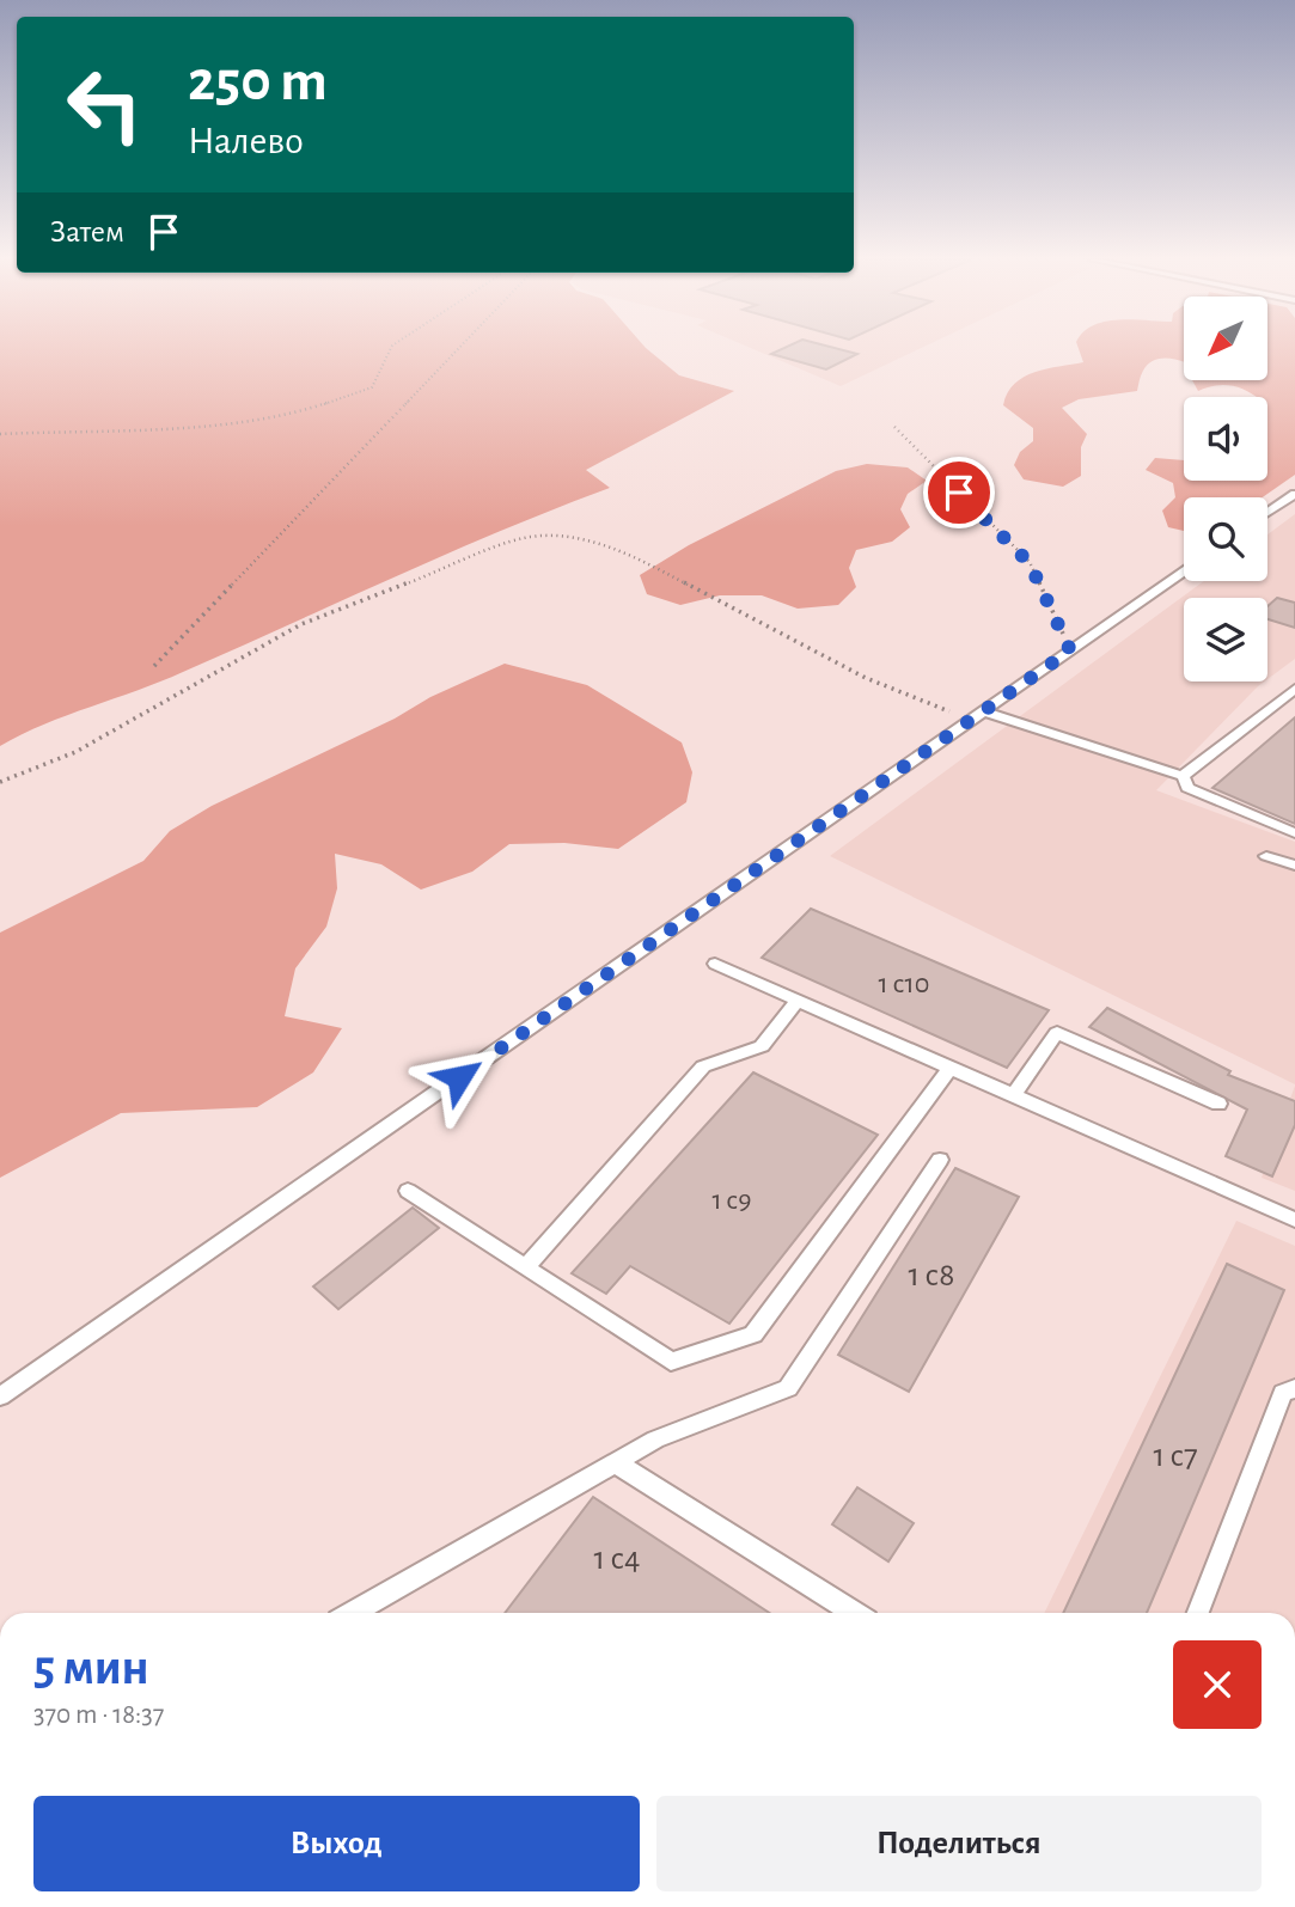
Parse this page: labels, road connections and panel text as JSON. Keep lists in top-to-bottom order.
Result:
{
  "house_numbers": [
    "1 с10",
    "1 с9",
    "1 с8",
    "1 с7",
    "1 с4"
  ],
  "north": "bottom left",
  "page": {
    "turn": ["250 m", "Налево"],
    "then": "Затем",
    "heading": ["5 мин", "370 m · 18:37"],
    "buttons": ["Выход", "Поделиться"]
  }
}
